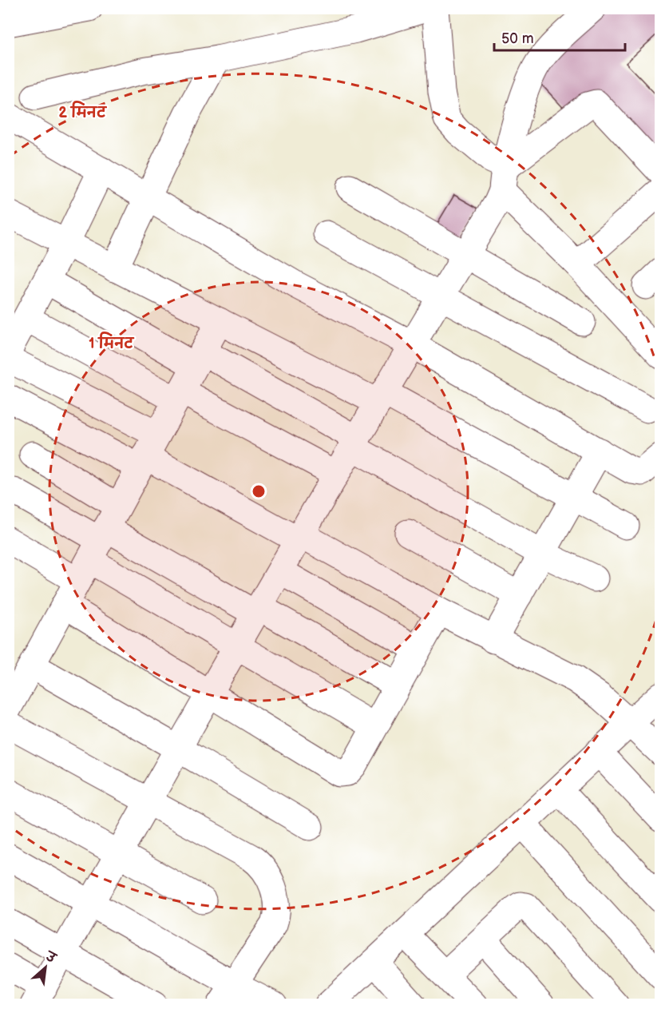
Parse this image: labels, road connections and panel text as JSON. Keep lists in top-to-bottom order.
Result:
{
  "scale_bar": "50 m",
  "north": "top right",
  "rings": ["2 मिनट", "1 मिनट"]
}
